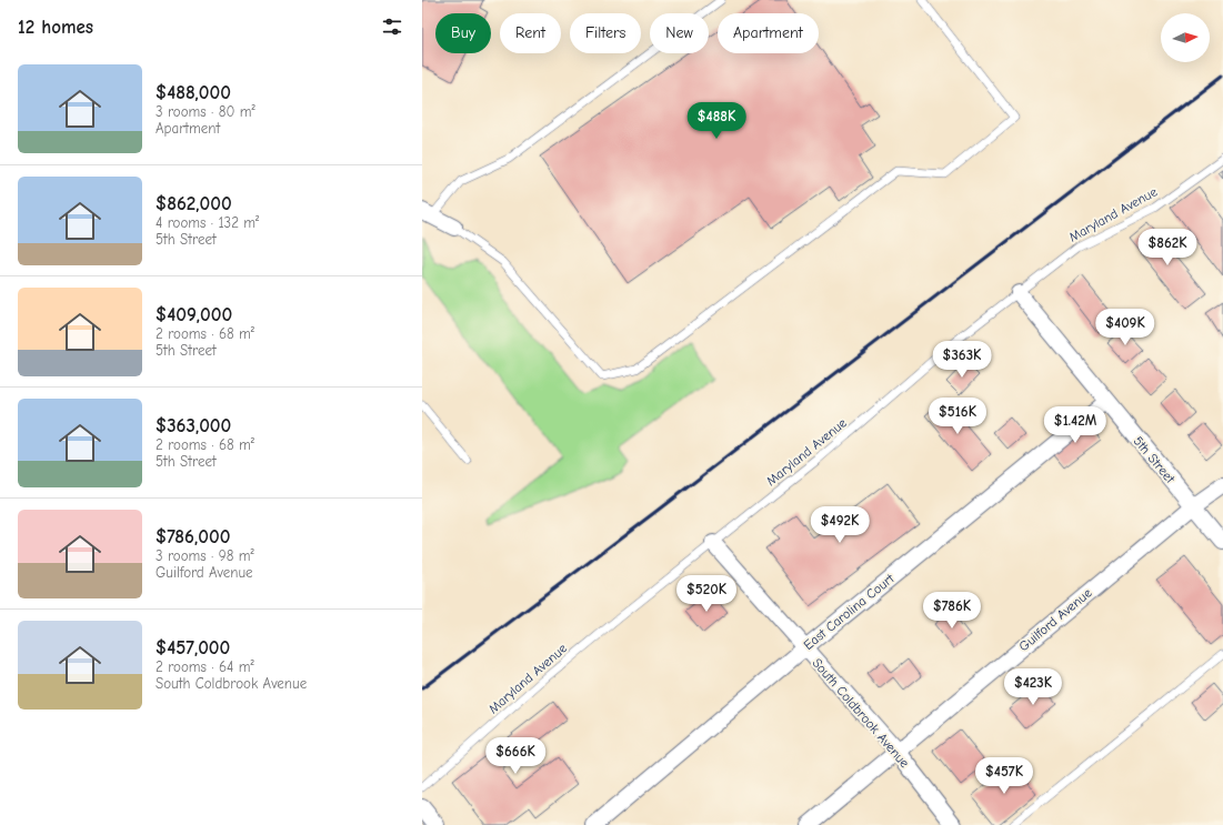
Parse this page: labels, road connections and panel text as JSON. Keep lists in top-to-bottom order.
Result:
{
  "streets": {
    "street": [
      "5th Street",
      "East Carolina Court",
      "Guilford Avenue",
      "South Coldbrook Avenue"
    ],
    "lane": ["Maryland Avenue"]
  },
  "crossings": [
    ["Maryland Avenue", "5th Street"],
    ["Maryland Avenue", "South Coldbrook Avenue"],
    ["5th Street", "East Carolina Court"],
    ["5th Street", "Guilford Avenue"],
    ["East Carolina Court", "South Coldbrook Avenue"],
    ["Guilford Avenue", "South Coldbrook Avenue"]
  ],
  "north": "right",
  "page": {
    "heading": "12 homes",
    "chip": [
      "Buy",
      "Rent",
      "Filters",
      "New",
      "Apartment"
    ],
    "list": [
      {
        "name": "$488,000",
        "note": "3 rooms · 80 m² · Apartment"
      },
      {
        "name": "$862,000",
        "note": "4 rooms · 132 m² · 5th Street"
      },
      {
        "name": "$409,000",
        "note": "2 rooms · 68 m² · 5th Street"
      },
      {
        "name": "$363,000",
        "note": "2 rooms · 68 m² · 5th Street"
      },
      {
        "name": "$786,000",
        "note": "3 rooms · 98 m² · Guilford Avenue"
      },
      {
        "name": "$457,000",
        "note": "2 rooms · 64 m² · South Coldbrook Avenue"
      }
    ],
    "price": [
      "$488K",
      "$862K",
      "$409K",
      "$363K",
      "$516K",
      "$1.42M",
      "$492K",
      "$520K",
      "$786K",
      "$423K",
      "$666K",
      "$457K"
    ]
  }
}
